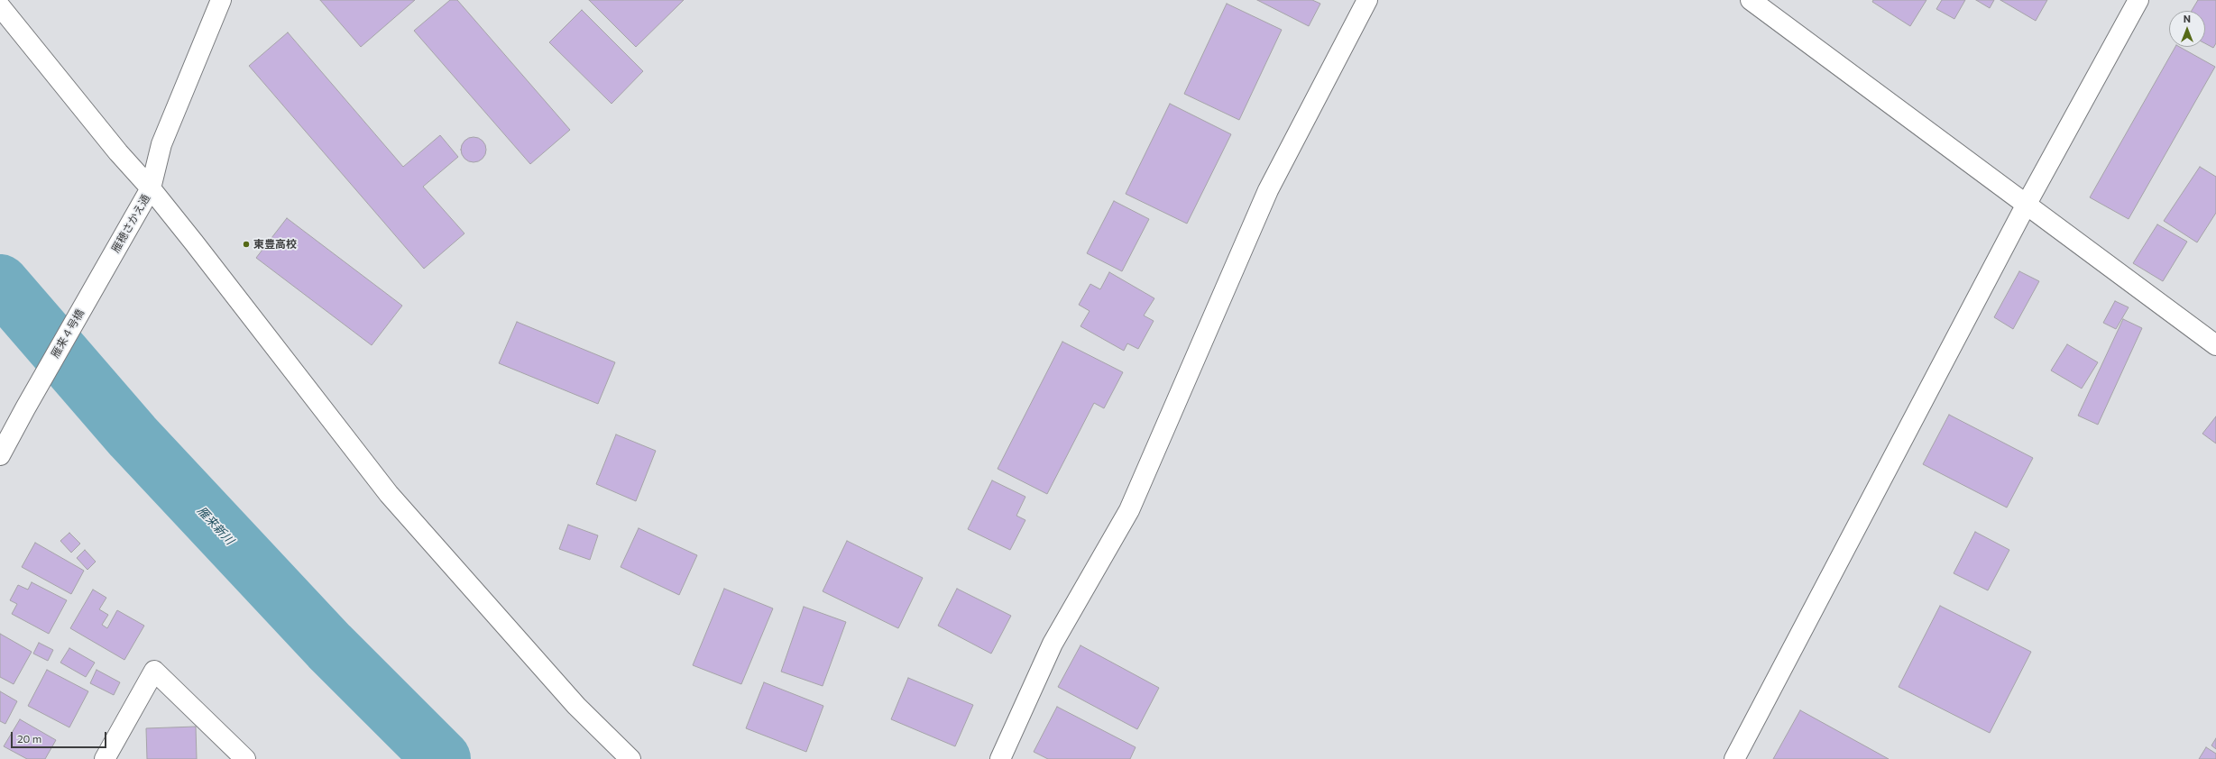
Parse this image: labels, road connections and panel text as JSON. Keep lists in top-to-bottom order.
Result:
{
  "streets": {
    "street": ["雁穂さかえ通", "雁来４号橋"]
  },
  "crossings": [
    ["雁穂さかえ通", "雁来４号橋"]
  ],
  "water": ["雁来新川"],
  "places": ["東豊高校"],
  "scale_bar": "20 m",
  "north": "top"
}
